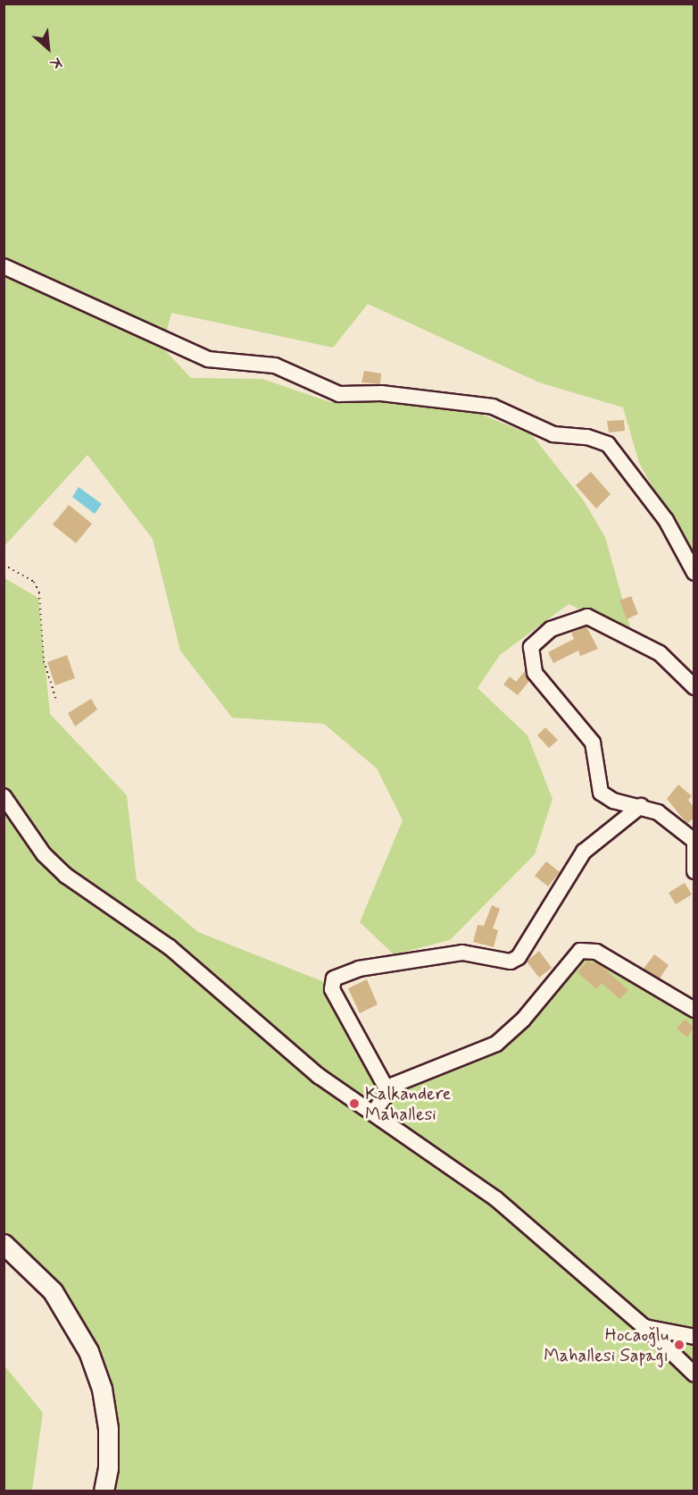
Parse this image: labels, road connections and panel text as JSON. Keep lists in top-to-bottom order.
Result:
{
  "places": ["Kalkandere Mahallesi", "Hocaoğlu Mahallesi Sapağı"],
  "north": "bottom right"
}
